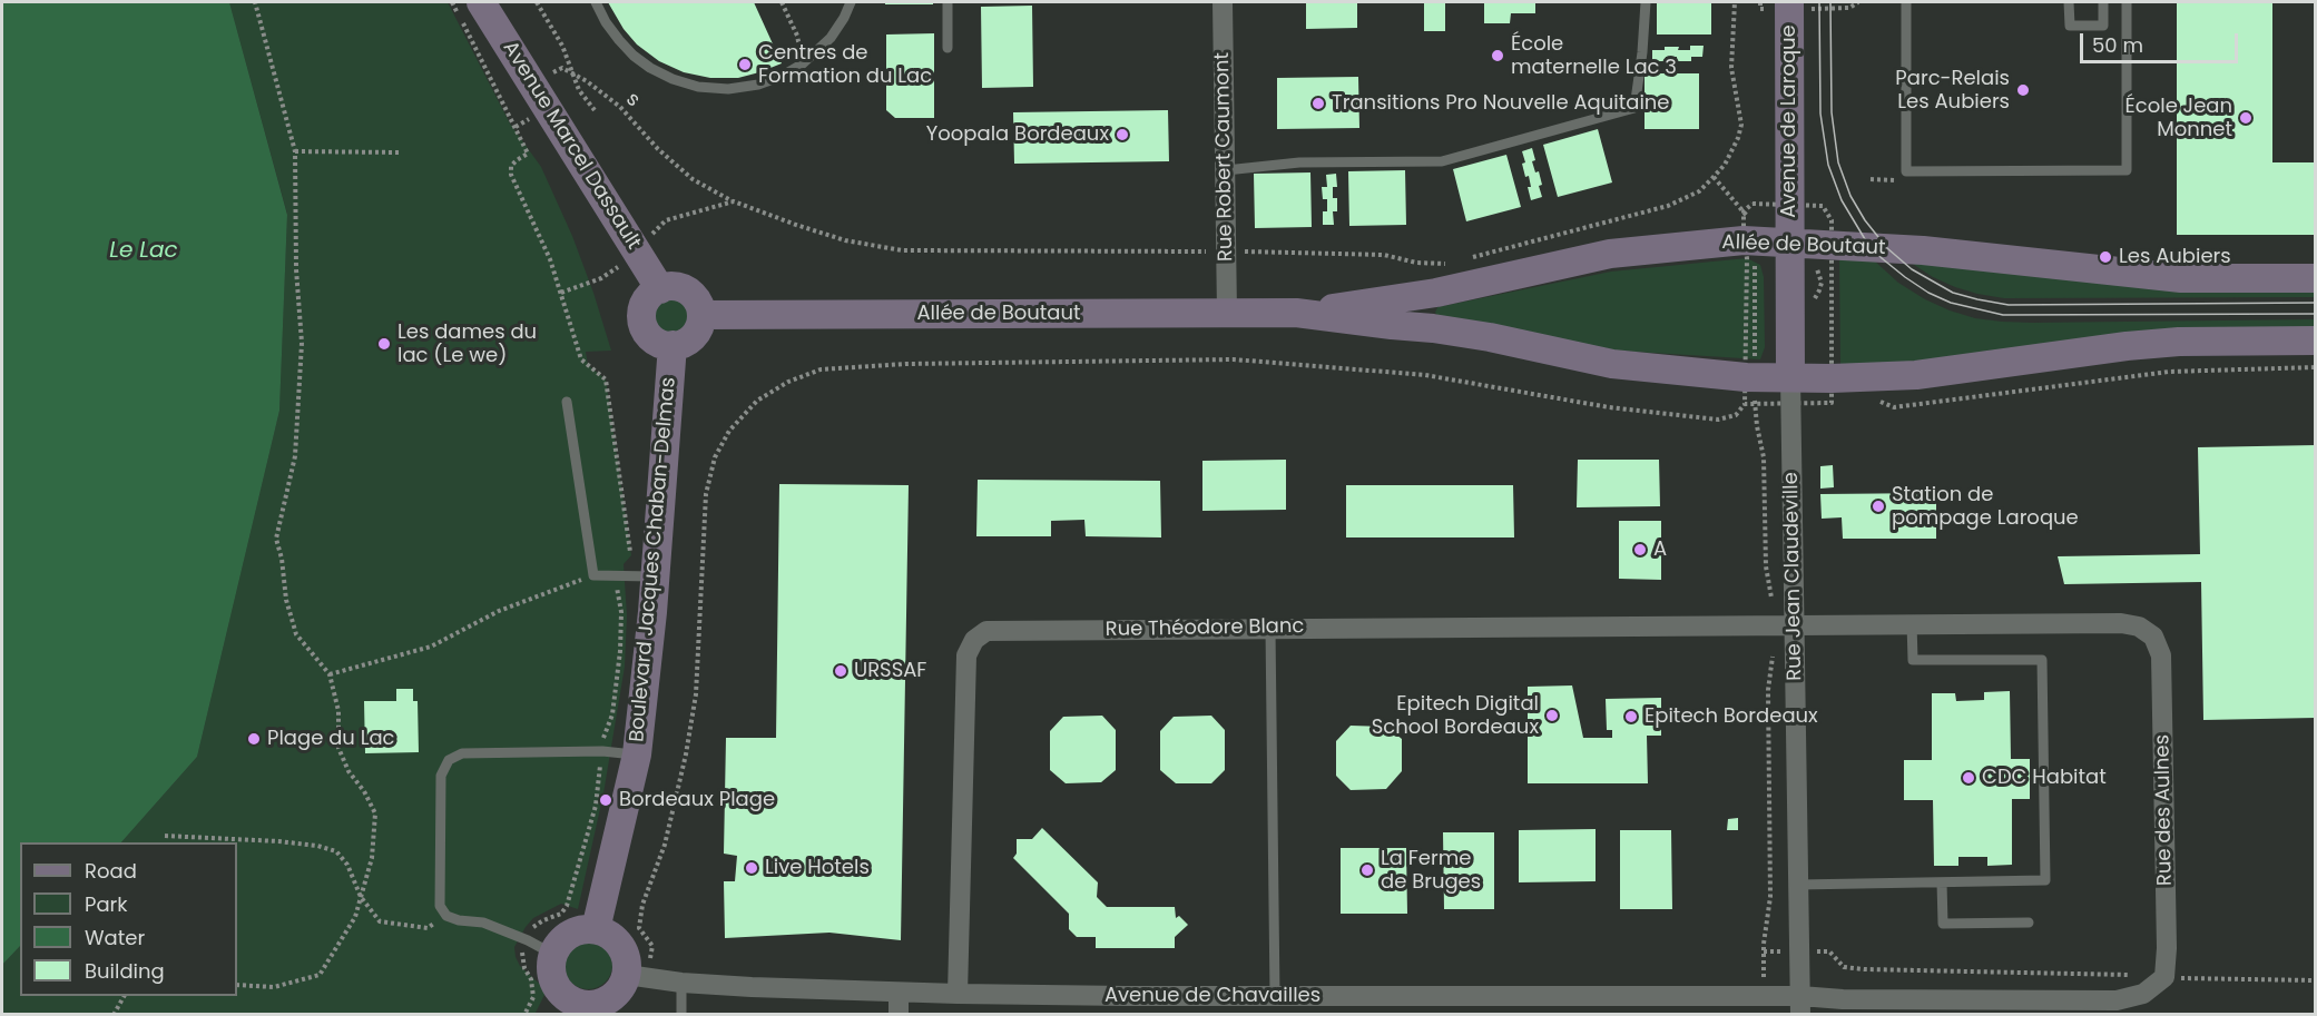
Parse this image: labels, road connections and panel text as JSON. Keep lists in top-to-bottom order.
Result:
{
  "streets": {
    "main road": [
      "Avenue de Laroque",
      "Avenue Marcel Dassault",
      "Allée de Boutaut",
      "Boulevard Jacques Chaban-Delmas"
    ],
    "street": [
      "Rue Robert Caumont",
      "Rue Jean Claudeville",
      "Rue Théodore Blanc",
      "Rue des Aulnes",
      "Avenue de Chavailles"
    ],
    "path": ["s"]
  },
  "crossings": [
    ["s", "Avenue Marcel Dassault"],
    ["Avenue de Laroque", "Allée de Boutaut"],
    ["Avenue de Laroque", "Rue Jean Claudeville"],
    ["Avenue Marcel Dassault", "Allée de Boutaut"],
    ["Avenue Marcel Dassault", "Boulevard Jacques Chaban-Delmas"],
    ["Rue Robert Caumont", "Allée de Boutaut"],
    ["Allée de Boutaut", "Boulevard Jacques Chaban-Delmas"],
    ["Allée de Boutaut", "Rue Jean Claudeville"],
    ["Boulevard Jacques Chaban-Delmas", "Avenue de Chavailles"],
    ["Rue Jean Claudeville", "Rue Théodore Blanc"],
    ["Rue Jean Claudeville", "Rue des Aulnes"],
    ["Rue Jean Claudeville", "Avenue de Chavailles"],
    ["Rue Théodore Blanc", "Rue des Aulnes"],
    ["Rue Théodore Blanc", "Avenue de Chavailles"]
  ],
  "water": ["Le Lac"],
  "places": [
    "École maternelle Lac 3",
    "Centres de Formation du Lac",
    "Parc-Relais Les Aubiers",
    "Transitions Pro Nouvelle Aquitaine",
    "École Jean Monnet",
    "Yoopala Bordeaux",
    "Les Aubiers",
    "Les dames du lac (Le we)",
    "Station de pompage Laroque",
    "A",
    "URSSAF",
    "Epitech Digital School Bordeaux",
    "Epitech Bordeaux",
    "Plage du Lac",
    "CDC Habitat",
    "Bordeaux Plage",
    "Live Hotels",
    "La Ferme de Bruges"
  ],
  "legend": [
    "Road",
    "Park",
    "Water",
    "Building"
  ],
  "scale_bar": "50 m"
}
